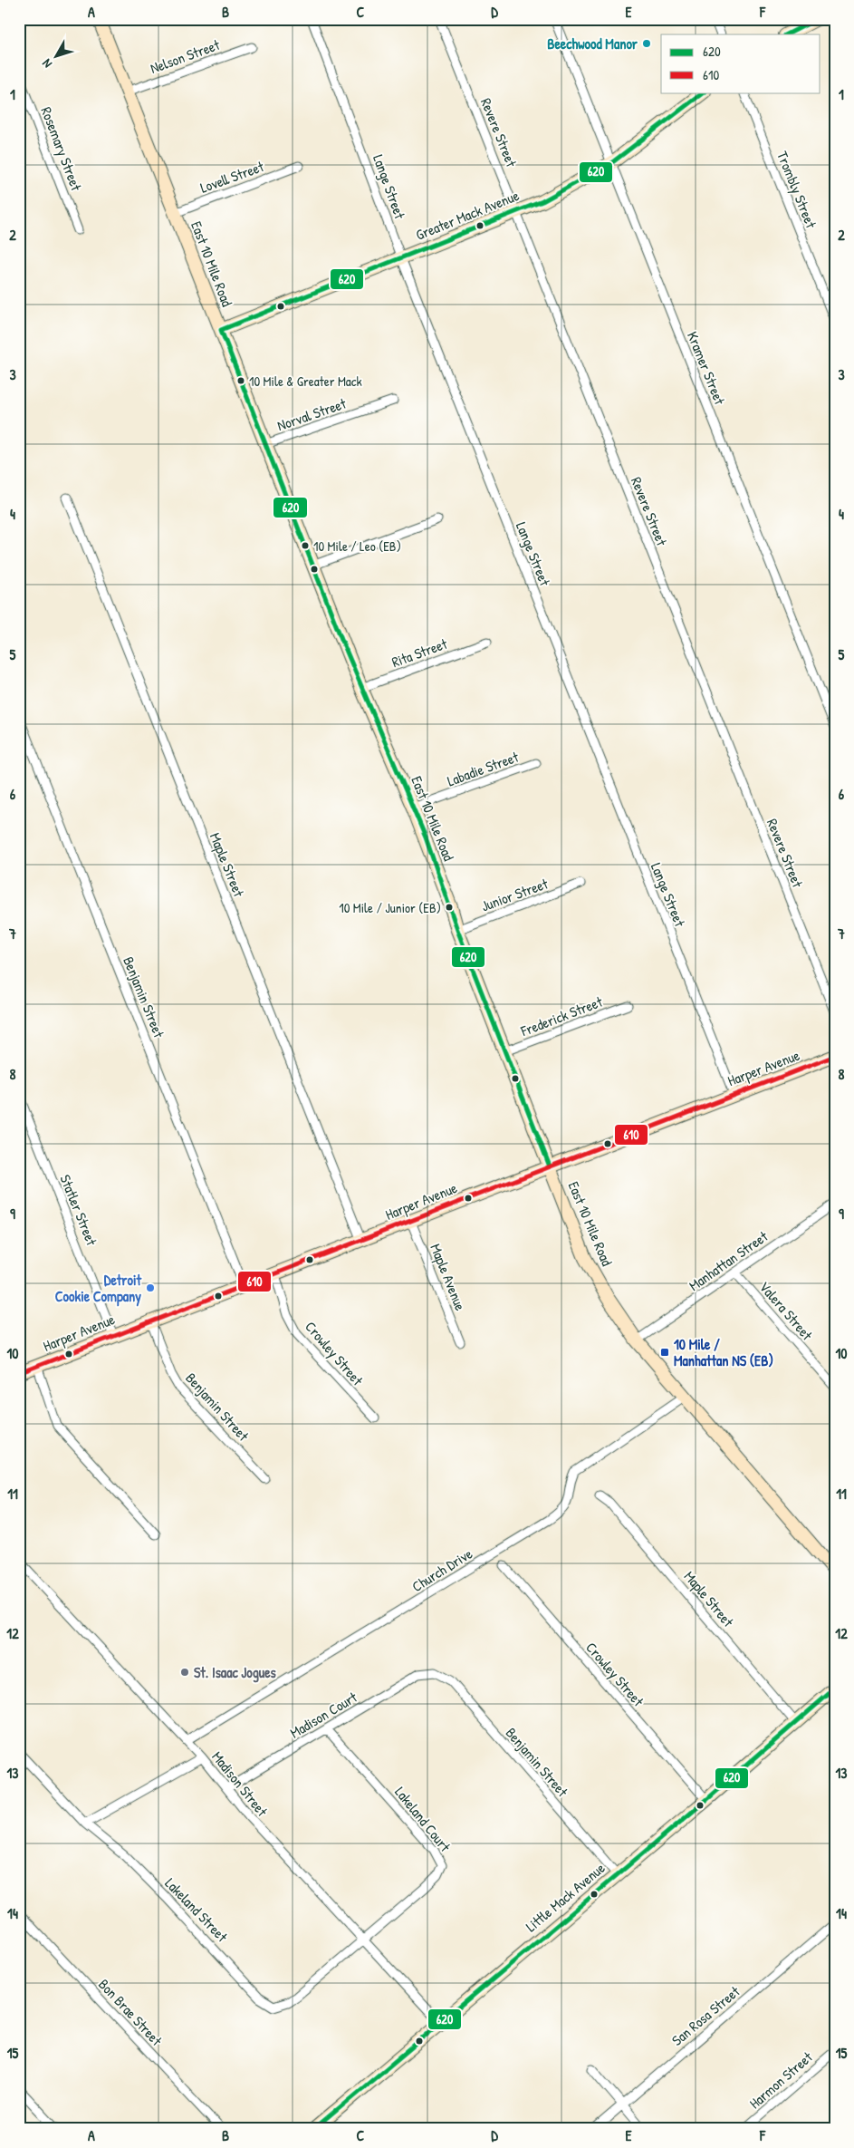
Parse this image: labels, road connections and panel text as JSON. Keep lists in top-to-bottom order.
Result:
{
  "streets": {
    "street": [
      "Nelson Street",
      "Revere Street",
      "Rosemary Street",
      "Lovell Street",
      "Lange Street",
      "Trombly Street",
      "Greater Mack Avenue",
      "East 10 Mile Road",
      "Kramer Street",
      "Norval Street",
      "Rita Street",
      "Labadie Street",
      "Maple Street",
      "Junior Street",
      "Benjamin Street",
      "Frederick Street",
      "Harper Avenue",
      "Statler Street",
      "Manhattan Street",
      "Maple Avenue",
      "Valera Street",
      "Crowley Street",
      "Church Drive",
      "Madison Court",
      "Madison Street",
      "Lakeland Court",
      "Little Mack Avenue",
      "Lakeland Street",
      "Bon Brae Street",
      "San Rosa Street",
      "Harmon Street"
    ]
  },
  "crossings": [
    ["Nelson Street", "East 10 Mile Road"],
    ["Revere Street", "Greater Mack Avenue"],
    ["Lovell Street", "East 10 Mile Road"],
    ["Lange Street", "Greater Mack Avenue"],
    ["Lange Street", "Harper Avenue"],
    ["Greater Mack Avenue", "East 10 Mile Road"],
    ["Greater Mack Avenue", "Kramer Street"],
    ["East 10 Mile Road", "Norval Street"],
    ["East 10 Mile Road", "Rita Street"],
    ["East 10 Mile Road", "Labadie Street"],
    ["East 10 Mile Road", "Junior Street"],
    ["East 10 Mile Road", "Frederick Street"],
    ["East 10 Mile Road", "Harper Avenue"],
    ["East 10 Mile Road", "Manhattan Street"],
    ["East 10 Mile Road", "Church Drive"],
    ["Maple Street", "Harper Avenue"],
    ["Maple Street", "Little Mack Avenue"],
    ["Benjamin Street", "Harper Avenue"],
    ["Benjamin Street", "Madison Court"],
    ["Benjamin Street", "Little Mack Avenue"],
    ["Harper Avenue", "Statler Street"],
    ["Harper Avenue", "Maple Avenue"],
    ["Harper Avenue", "Crowley Street"],
    ["Manhattan Street", "Valera Street"],
    ["Crowley Street", "Little Mack Avenue"],
    ["Church Drive", "Madison Street"],
    ["Madison Court", "Madison Street"],
    ["Madison Court", "Lakeland Court"],
    ["Madison Street", "Lakeland Court"],
    ["Madison Street", "Little Mack Avenue"],
    ["Madison Street", "Lakeland Street"],
    ["Lakeland Court", "Lakeland Street"]
  ],
  "places": {
    "other": [
      "Beechwood Manor",
      "10 Mile & Greater Mack",
      "10 Mile / Leo (EB)",
      "10 Mile / Junior (EB)",
      "Detroit Cookie Company",
      "St. Isaac Jogues"
    ],
    "transit": ["10 Mile / Manhattan NS (EB)"]
  },
  "lines": ["transit line 620", "transit line 610"],
  "legend": ["620", "610"],
  "north": "bottom left",
  "grid": {
    "columns": [
      "A",
      "B",
      "C",
      "D",
      "E",
      "F"
    ],
    "rows": [
      "1",
      "2",
      "3",
      "4",
      "5",
      "6",
      "7",
      "8",
      "9",
      "10",
      "11",
      "12",
      "13",
      "14",
      "15"
    ]
  }
}
